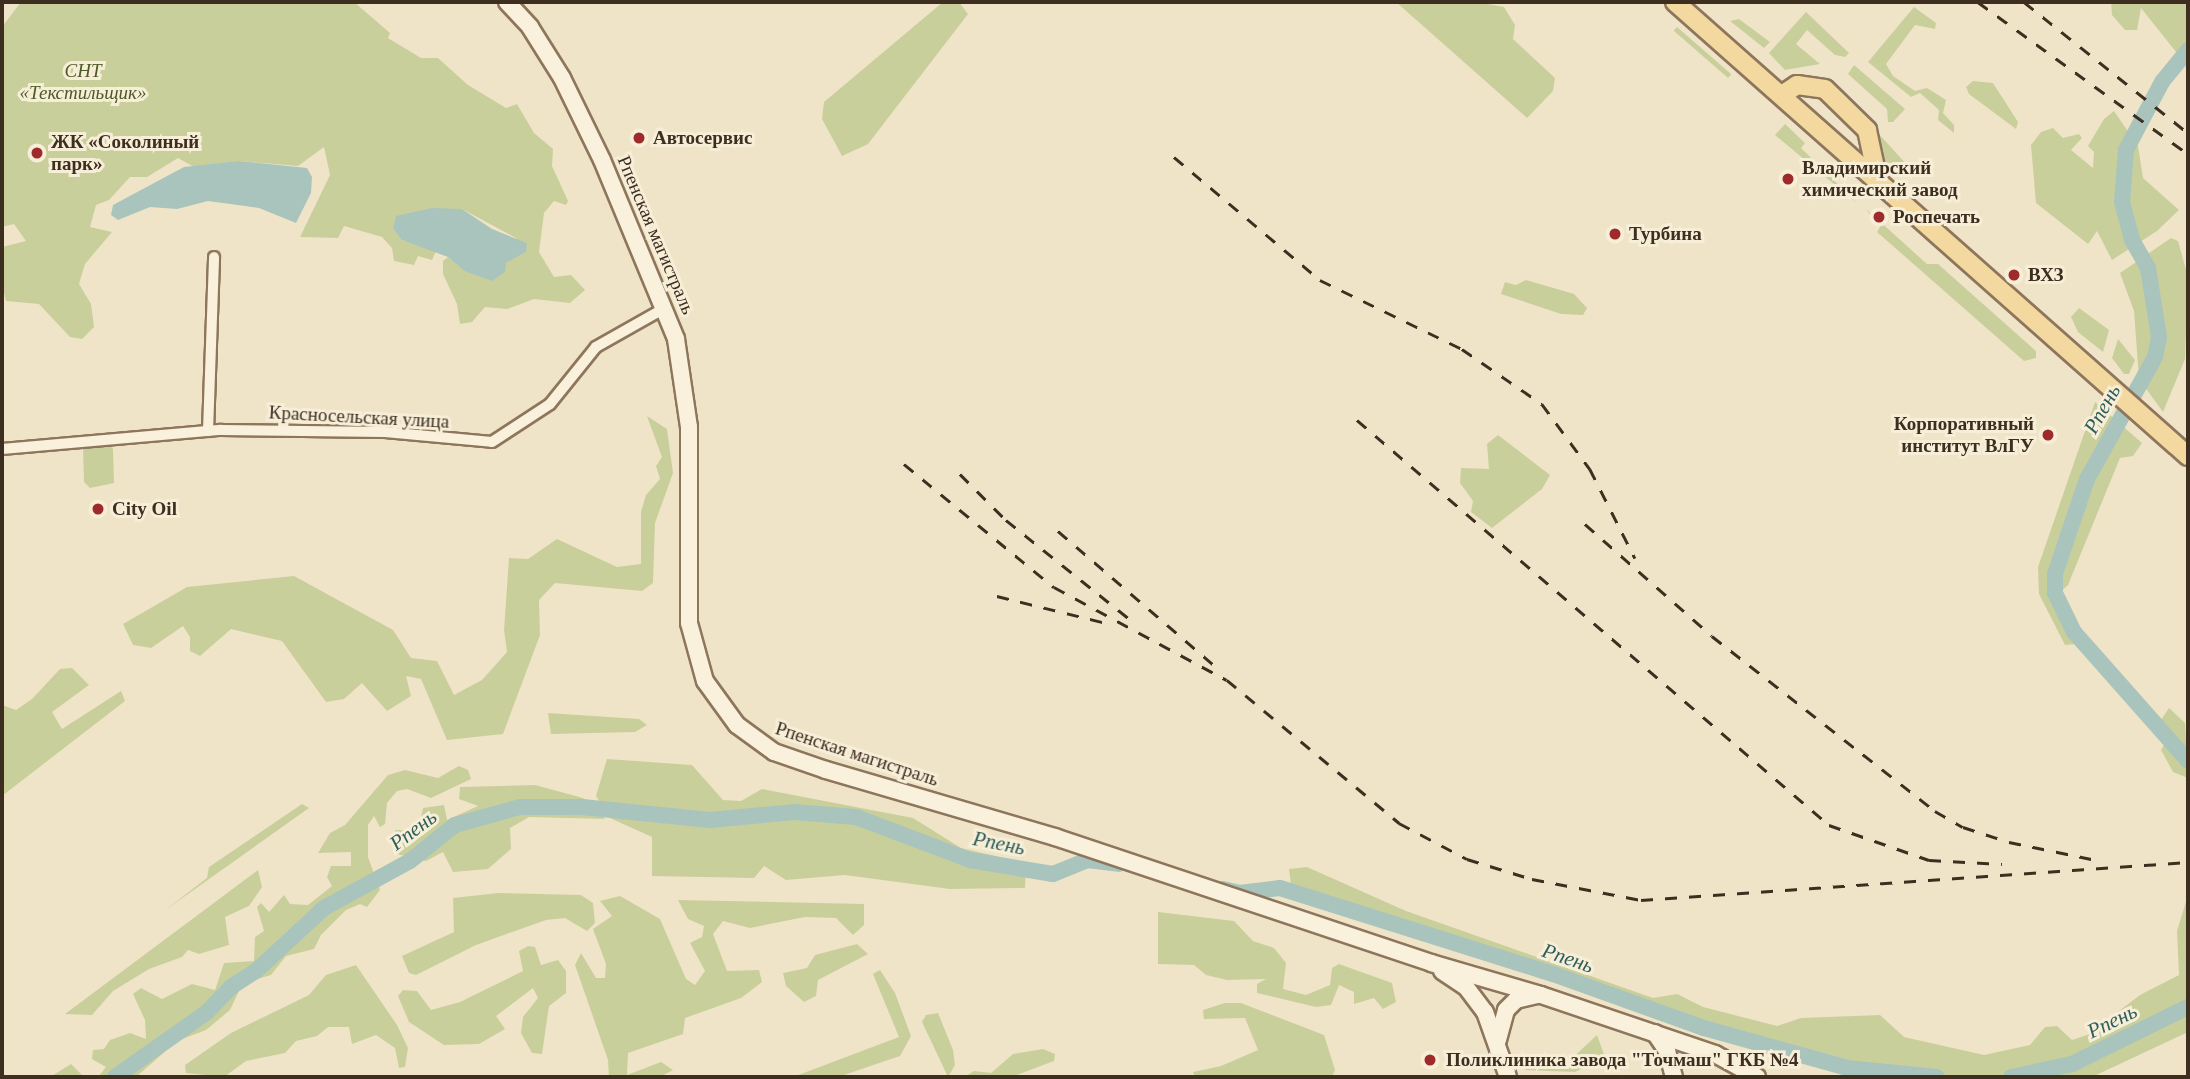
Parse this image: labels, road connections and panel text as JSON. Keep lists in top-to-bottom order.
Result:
{
  "streets": {
    "main road": ["Рпенская магистраль"],
    "street": ["Красносельская улица"]
  },
  "crossings": [
    ["Рпенская магистраль", "Красносельская улица"]
  ],
  "water": ["Рпень"],
  "parks": ["СНТ «Текстильщик»"],
  "places": [
    "Автосервис",
    "ЖК «Соколиный парк»",
    "Владимирский химический завод",
    "Роспечать",
    "Турбина",
    "ВХЗ",
    "Корпоративный институт ВлГУ",
    "City Oil",
    "Поликлиника завода \"Точмаш\" ГКБ №4"
  ]
}
